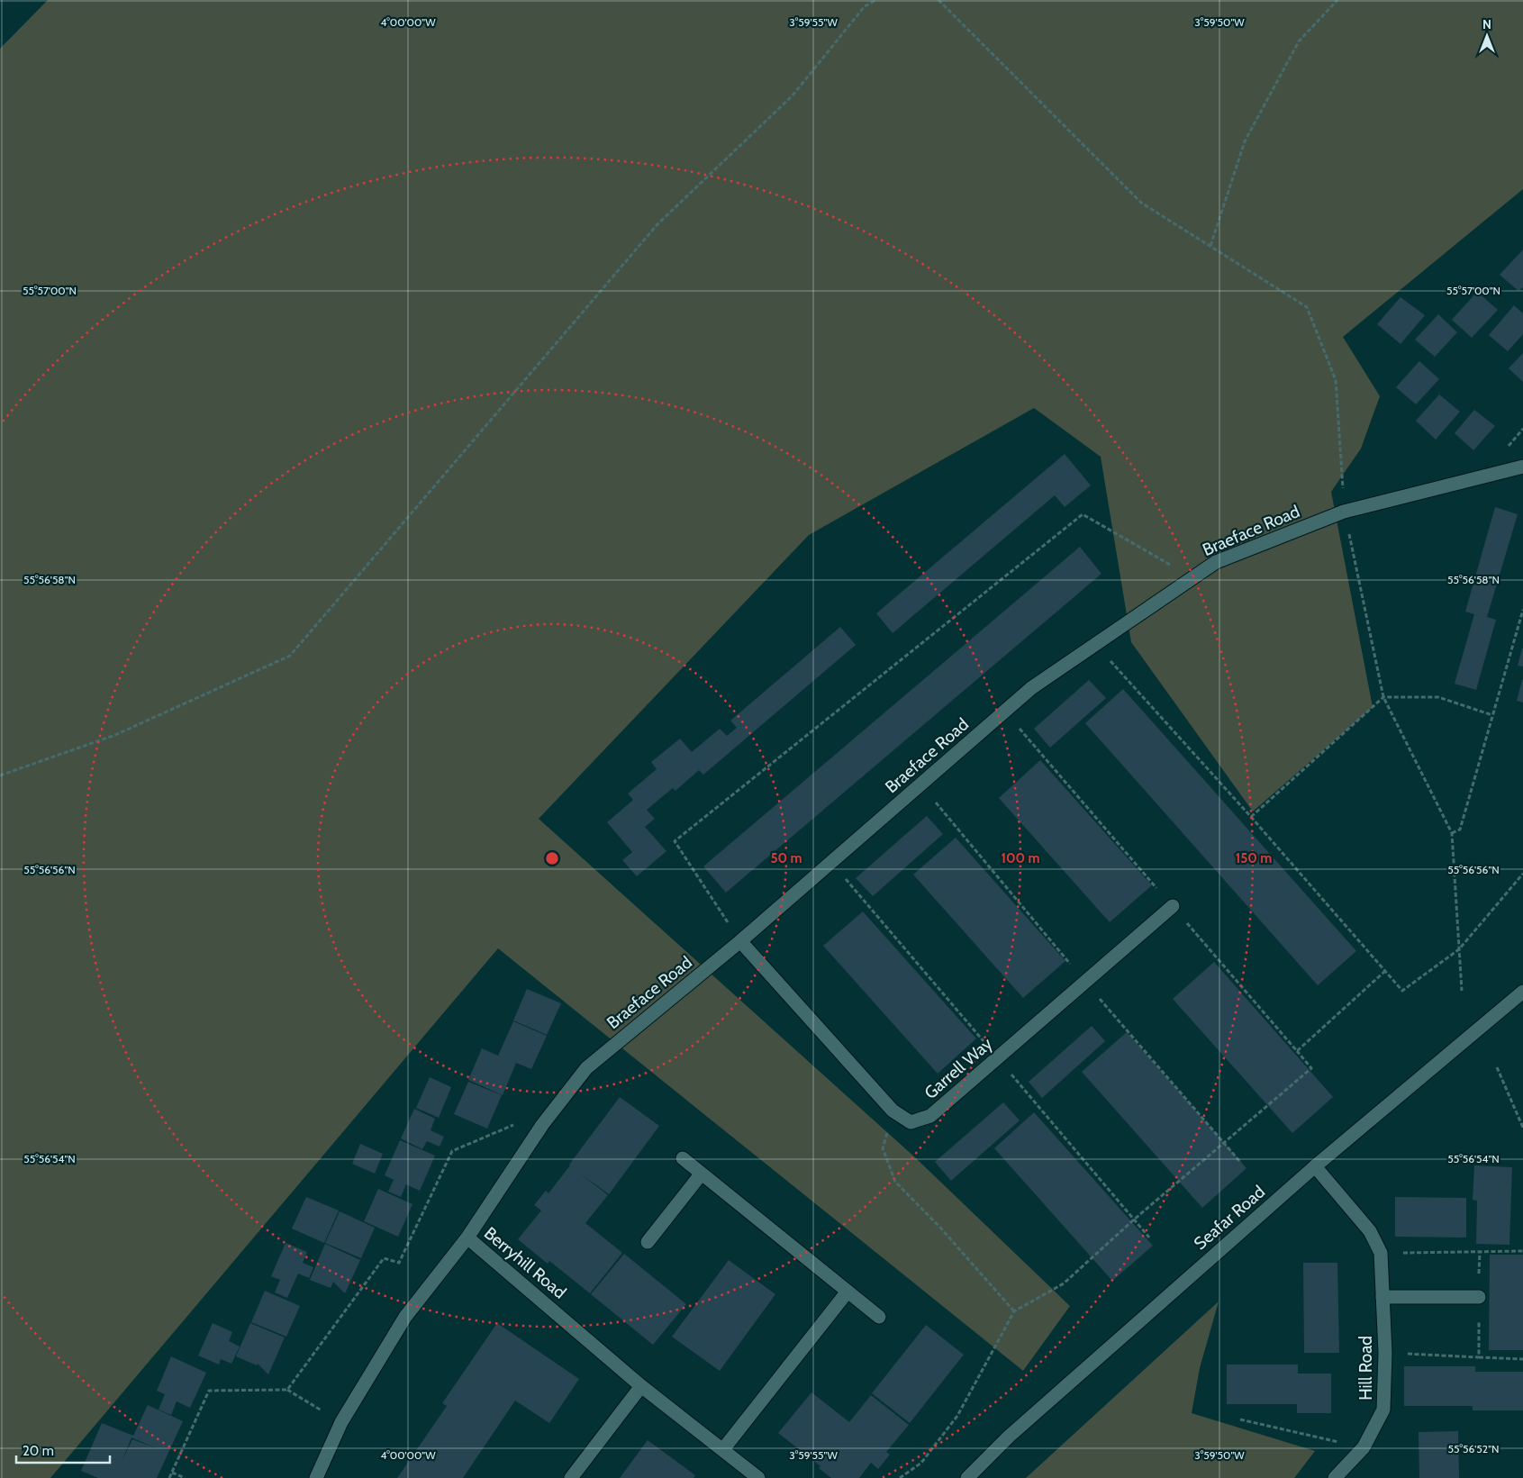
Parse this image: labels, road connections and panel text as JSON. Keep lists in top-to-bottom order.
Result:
{
  "streets": {
    "street": [
      "Braeface Road",
      "Garrell Way",
      "Seafar Road",
      "Berryhill Road",
      "Hill Road"
    ]
  },
  "crossings": [
    ["Braeface Road", "Garrell Way"],
    ["Braeface Road", "Berryhill Road"],
    ["Seafar Road", "Hill Road"]
  ],
  "scale_bar": "20 m",
  "north": "top",
  "coordinates": [
    "4°00'00\"W",
    "3°59'55\"W",
    "3°59'50\"W",
    "55°57'00\"N",
    "55°56'58\"N",
    "55°56'56\"N",
    "55°56'54\"N",
    "55°56'52\"N"
  ],
  "rings": ["50 m", "100 m", "150 m"]
}
